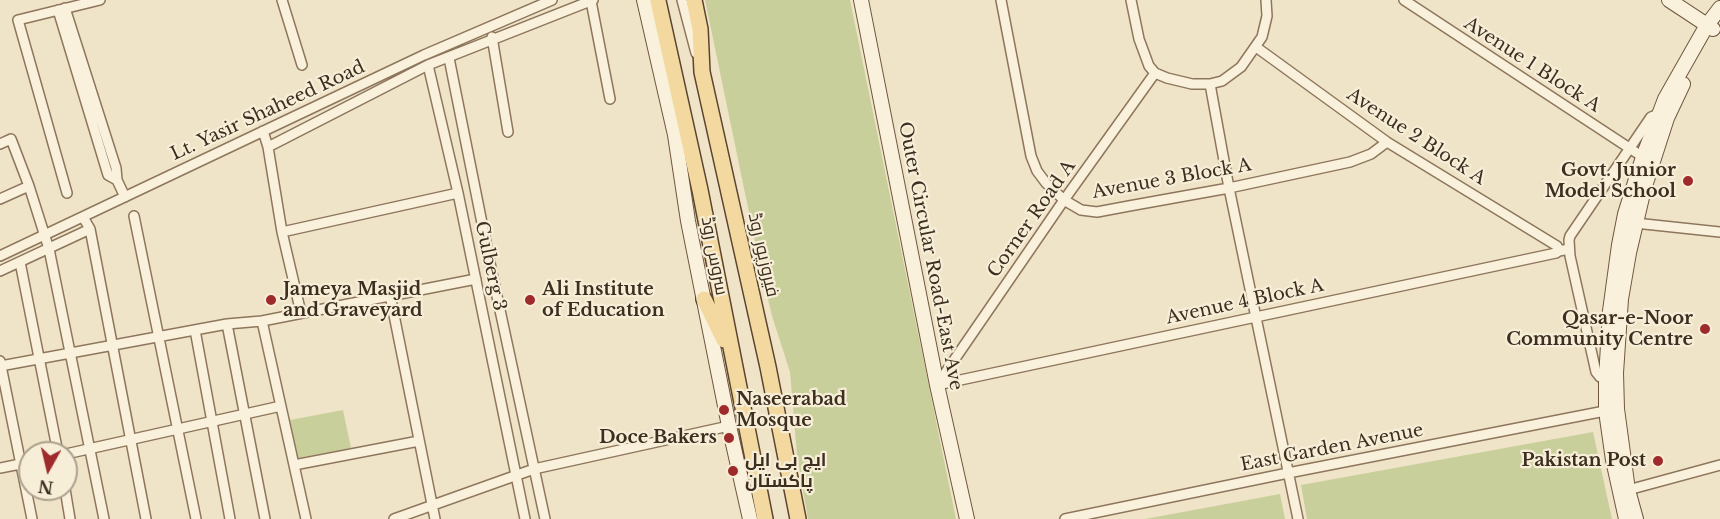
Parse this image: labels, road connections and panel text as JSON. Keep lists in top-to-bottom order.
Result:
{
  "streets": {
    "main road": ["فیروزپور روڈ"],
    "street": [
      "Avenue 1 Block A",
      "Lt. Yasir Shaheed Road",
      "Avenue 2 Block A",
      "Avenue 3 Block A",
      "Corner Road A",
      "سروس روڈ",
      "Outer Circular Road-East Ave",
      "Gulberg 3",
      "Avenue 4 Block A",
      "East Garden Avenue"
    ]
  },
  "crossings": [
    ["Avenue 2 Block A", "Avenue 3 Block A"],
    ["Avenue 2 Block A", "Avenue 4 Block A"],
    ["Avenue 3 Block A", "Corner Road A"],
    ["Corner Road A", "Outer Circular Road-East Ave"],
    ["Corner Road A", "Avenue 4 Block A"],
    ["Outer Circular Road-East Ave", "Avenue 4 Block A"]
  ],
  "places": [
    "Govt. Junior Model School",
    "Jameya Masjid and Graveyard",
    "Ali Institute of Education",
    "Qasar-e-Noor Community Centre",
    "Naseerabad Mosque",
    "Doce Bakers",
    "Pakistan Post",
    "ایچ بی ایل پاکستان"
  ],
  "north": "bottom"
}
